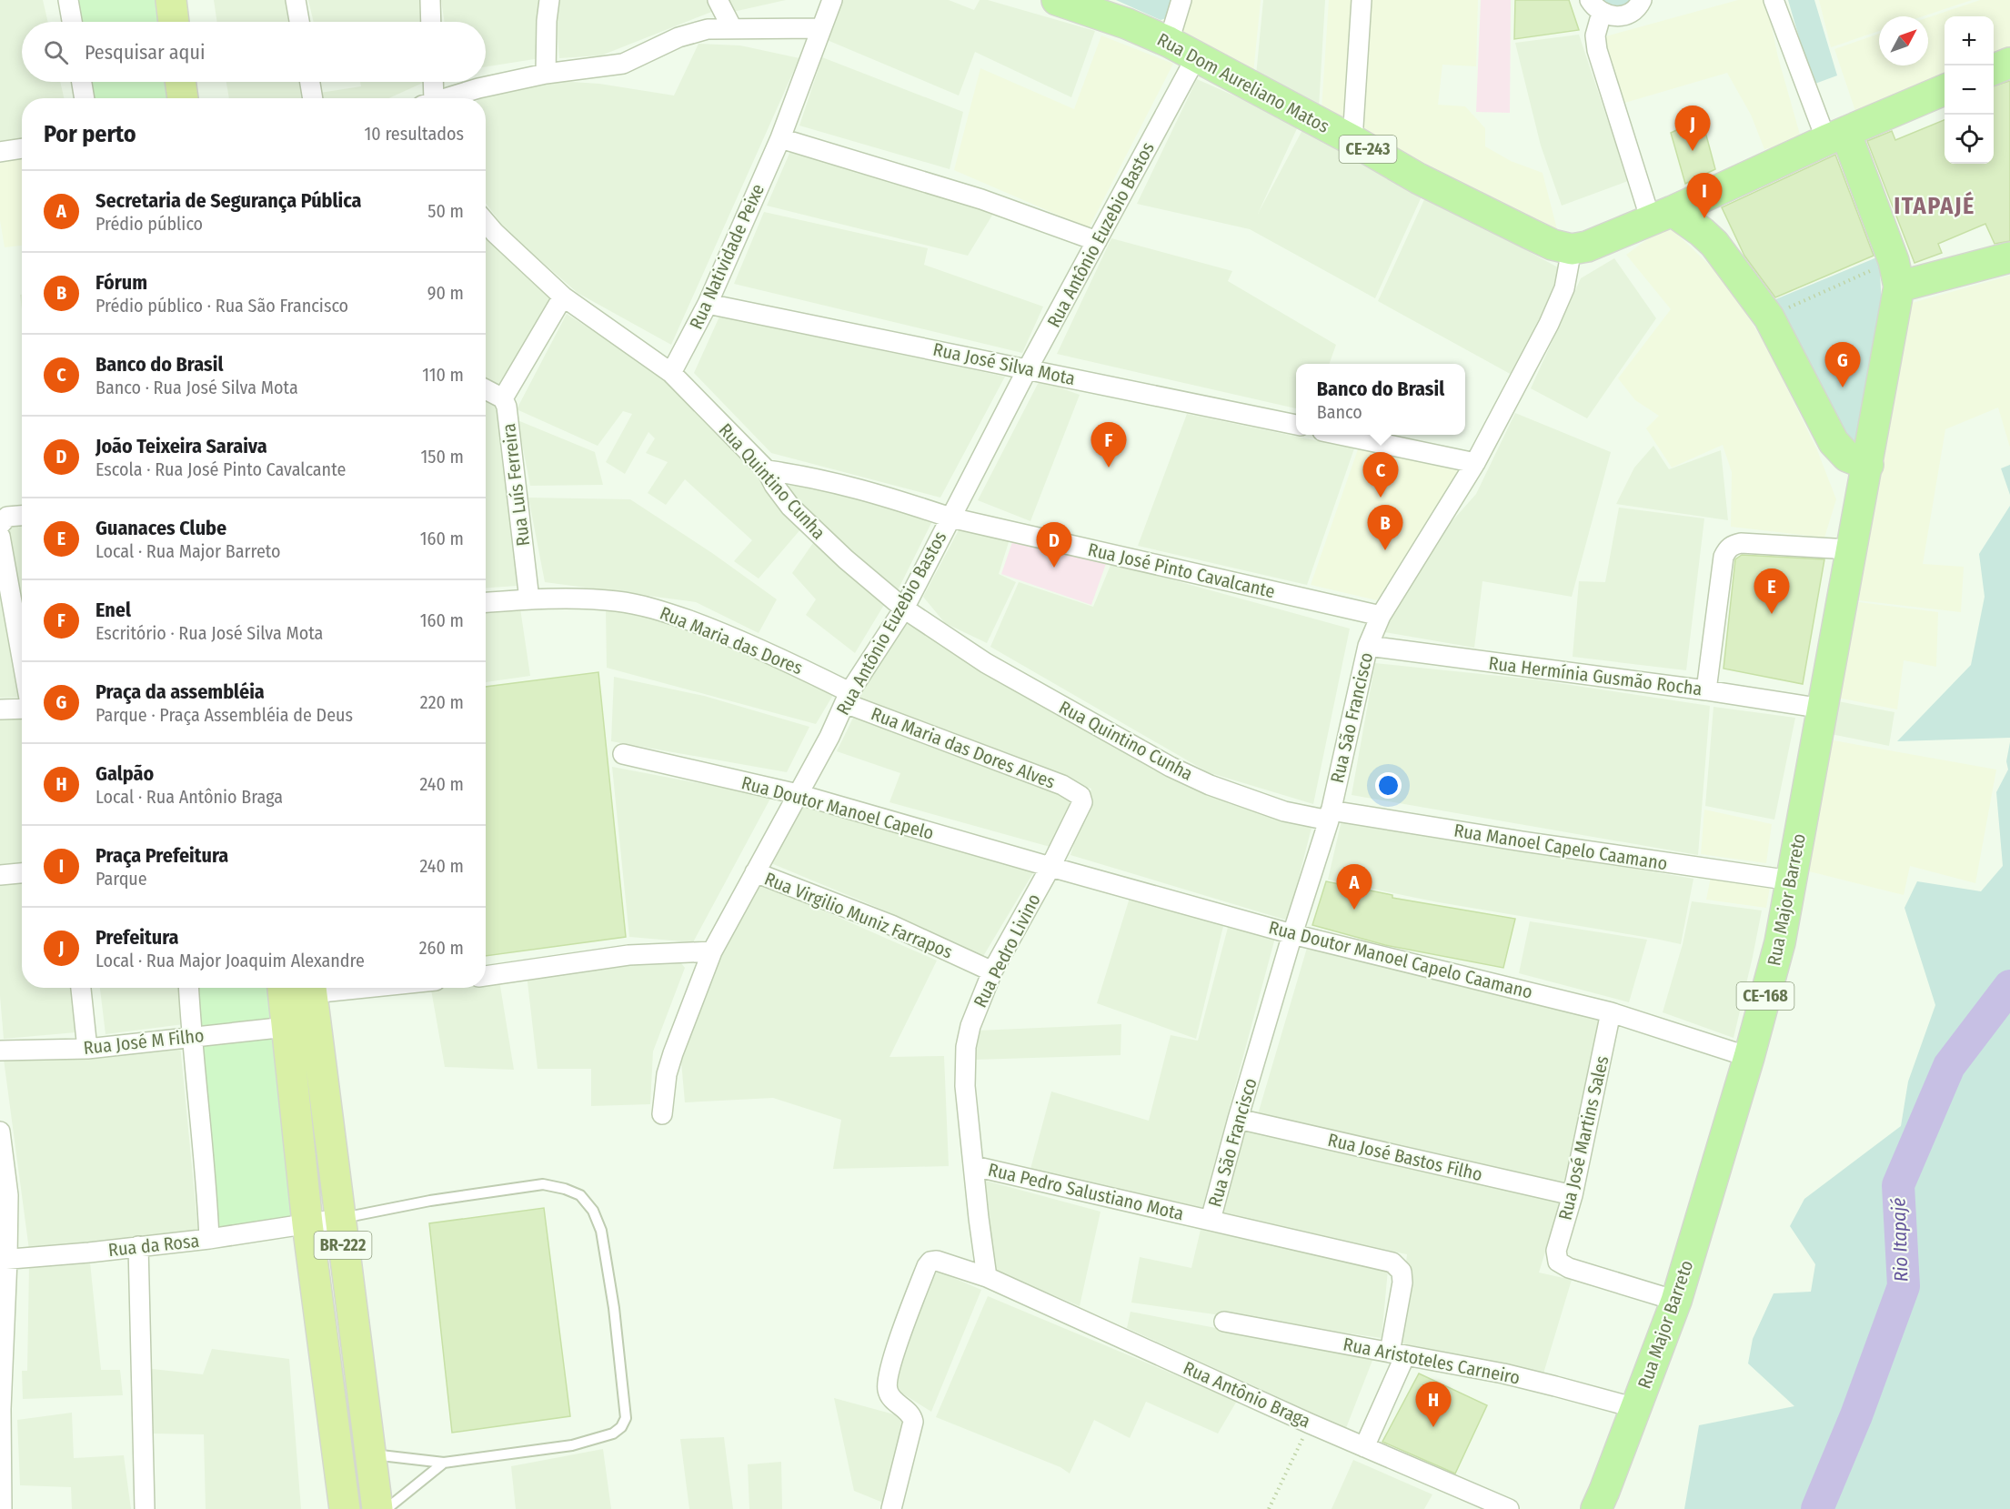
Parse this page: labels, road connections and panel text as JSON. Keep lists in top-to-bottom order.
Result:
{
  "streets": {
    "highway": ["BR-222"],
    "main road": [
      "Rua Dom Aureliano Matos",
      "CE-243",
      "Rua Major Barreto",
      "CE-168"
    ],
    "street": [
      "Rua Antônio Euzebio Bastos",
      "Rua Natividade Peixe",
      "Rua José Silva Mota",
      "Rua Quintino Cunha",
      "Rua Luís Ferreira",
      "Rua José Pinto Cavalcante",
      "Rua Maria das Dores",
      "Rua Hermínia Gusmão Rocha",
      "Rua São Francisco",
      "Rua Maria das Dores Alves",
      "Rua Doutor Manoel Capelo",
      "Rua Manoel Capelo Caamano",
      "Rua Virgilio Muniz Farrapos",
      "Rua Pedro Livino",
      "Rua Doutor Manoel Capelo Caamano",
      "Rua José M Filho",
      "Rua José Martins Sales",
      "Rua José Bastos Filho",
      "Rua Pedro Salustiano Mota",
      "Rua da Rosa",
      "Rua Aristoteles Carneiro",
      "Rua Antônio Braga"
    ]
  },
  "crossings": [
    ["Rua Dom Aureliano Matos", "Rua Antônio Euzebio Bastos"],
    ["Rua Dom Aureliano Matos", "Rua São Francisco"],
    ["Rua Antônio Euzebio Bastos", "Rua José Silva Mota"],
    ["Rua Antônio Euzebio Bastos", "Rua Quintino Cunha"],
    ["Rua Antônio Euzebio Bastos", "Rua José Pinto Cavalcante"],
    ["Rua Antônio Euzebio Bastos", "Rua Maria das Dores"],
    ["Rua Antônio Euzebio Bastos", "Rua Maria das Dores Alves"],
    ["Rua Antônio Euzebio Bastos", "Rua Doutor Manoel Capelo"],
    ["Rua Antônio Euzebio Bastos", "Rua Virgilio Muniz Farrapos"],
    ["Rua Natividade Peixe", "Rua José Silva Mota"],
    ["Rua Natividade Peixe", "Rua Quintino Cunha"],
    ["Rua Quintino Cunha", "Rua José Pinto Cavalcante"],
    ["Rua Quintino Cunha", "Rua São Francisco"],
    ["Rua Quintino Cunha", "Rua Manoel Capelo Caamano"],
    ["Rua Luís Ferreira", "Rua Maria das Dores"],
    ["Rua José Pinto Cavalcante", "Rua São Francisco"],
    ["Rua Maria das Dores", "Rua Maria das Dores Alves"],
    ["Rua Hermínia Gusmão Rocha", "Rua São Francisco"],
    ["Rua Hermínia Gusmão Rocha", "Rua Major Barreto"],
    ["Rua São Francisco", "Rua Manoel Capelo Caamano"],
    ["Rua São Francisco", "Rua Doutor Manoel Capelo Caamano"],
    ["Rua São Francisco", "Rua José Bastos Filho"],
    ["Rua São Francisco", "Rua Pedro Salustiano Mota"],
    ["Rua Maria das Dores Alves", "Rua Pedro Livino"],
    ["Rua Doutor Manoel Capelo", "Rua Pedro Livino"],
    ["Rua Doutor Manoel Capelo", "Rua Doutor Manoel Capelo Caamano"],
    ["Rua Manoel Capelo Caamano", "Rua Major Barreto"],
    ["Rua Major Barreto", "Rua Doutor Manoel Capelo Caamano"],
    ["Rua Major Barreto", "Rua José Martins Sales"],
    ["Rua Major Barreto", "Rua Aristoteles Carneiro"],
    ["Rua Virgilio Muniz Farrapos", "Rua Pedro Livino"],
    ["Rua Pedro Livino", "Rua Doutor Manoel Capelo Caamano"],
    ["Rua Pedro Livino", "Rua Pedro Salustiano Mota"],
    ["Rua Pedro Livino", "Rua Antônio Braga"],
    ["Rua Doutor Manoel Capelo Caamano", "Rua José Martins Sales"],
    ["Rua José M Filho", "BR-222"],
    ["Rua José Martins Sales", "Rua José Bastos Filho"],
    ["Rua Pedro Salustiano Mota", "Rua Aristoteles Carneiro"],
    ["Rua da Rosa", "BR-222"]
  ],
  "districts": ["ITAPAJÉ"],
  "water": ["Rio Itapajé"],
  "north": "top right",
  "page": {
    "map_buttons": ["+", "−"],
    "search": "Pesquisar aqui",
    "heading": ["Por perto", "10 resultados"],
    "pins": [
      "J",
      "I",
      "G",
      "F",
      "C",
      "B",
      "D",
      "E",
      "A",
      "H"
    ],
    "list": [
      {
        "mark": "A",
        "name": "Secretaria de Segurança Pública",
        "note": "Prédio público",
        "value": "50 m"
      },
      {
        "mark": "B",
        "name": "Fórum",
        "note": "Prédio público · Rua São Francisco",
        "value": "90 m"
      },
      {
        "mark": "C",
        "name": "Banco do Brasil",
        "note": "Banco · Rua José Silva Mota",
        "value": "110 m"
      },
      {
        "mark": "D",
        "name": "João Teixeira Saraiva",
        "note": "Escola · Rua José Pinto Cavalcante",
        "value": "150 m"
      },
      {
        "mark": "E",
        "name": "Guanaces Clube",
        "note": "Local · Rua Major Barreto",
        "value": "160 m"
      },
      {
        "mark": "F",
        "name": "Enel",
        "note": "Escritório · Rua José Silva Mota",
        "value": "160 m"
      },
      {
        "mark": "G",
        "name": "Praça da assembléia",
        "note": "Parque · Praça Assembléia de Deus",
        "value": "220 m"
      },
      {
        "mark": "H",
        "name": "Galpão",
        "note": "Local · Rua Antônio Braga",
        "value": "240 m"
      },
      {
        "mark": "I",
        "name": "Praça Prefeitura",
        "note": "Parque",
        "value": "240 m"
      },
      {
        "mark": "J",
        "name": "Prefeitura",
        "note": "Local · Rua Major Joaquim Alexandre",
        "value": "260 m"
      }
    ],
    "popup": ["Banco do Brasil", "Banco"]
  }
}
